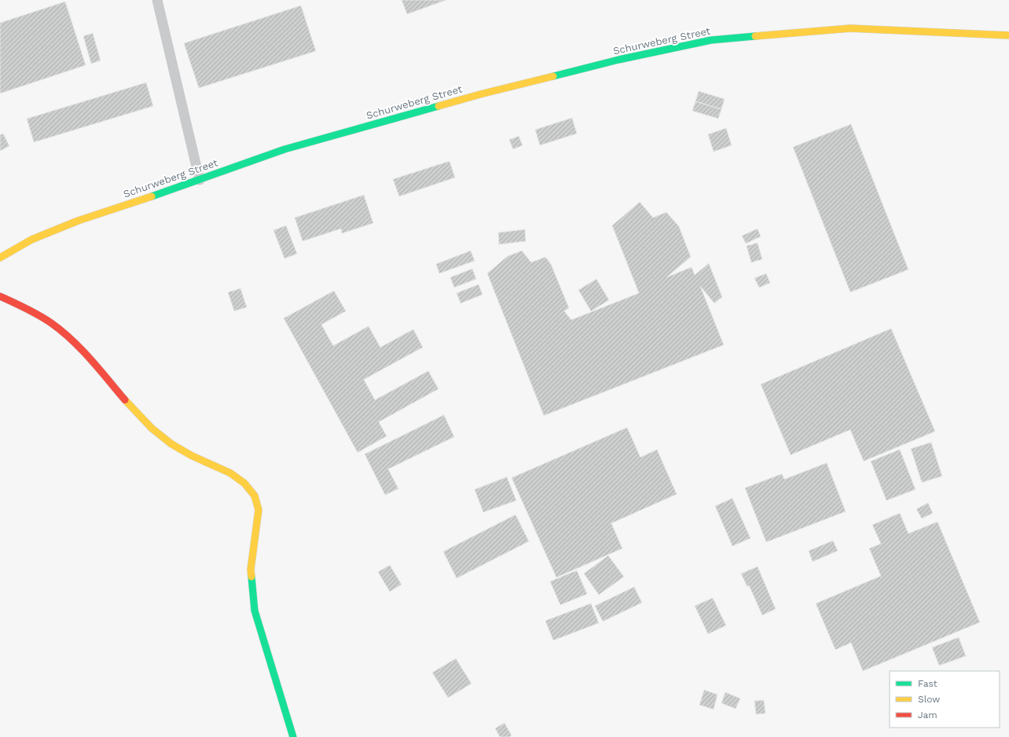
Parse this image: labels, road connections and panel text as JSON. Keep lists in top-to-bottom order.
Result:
{
  "streets": {
    "street": ["Schurweberg Street"]
  },
  "legend": ["Fast", "Slow", "Jam"]
}
